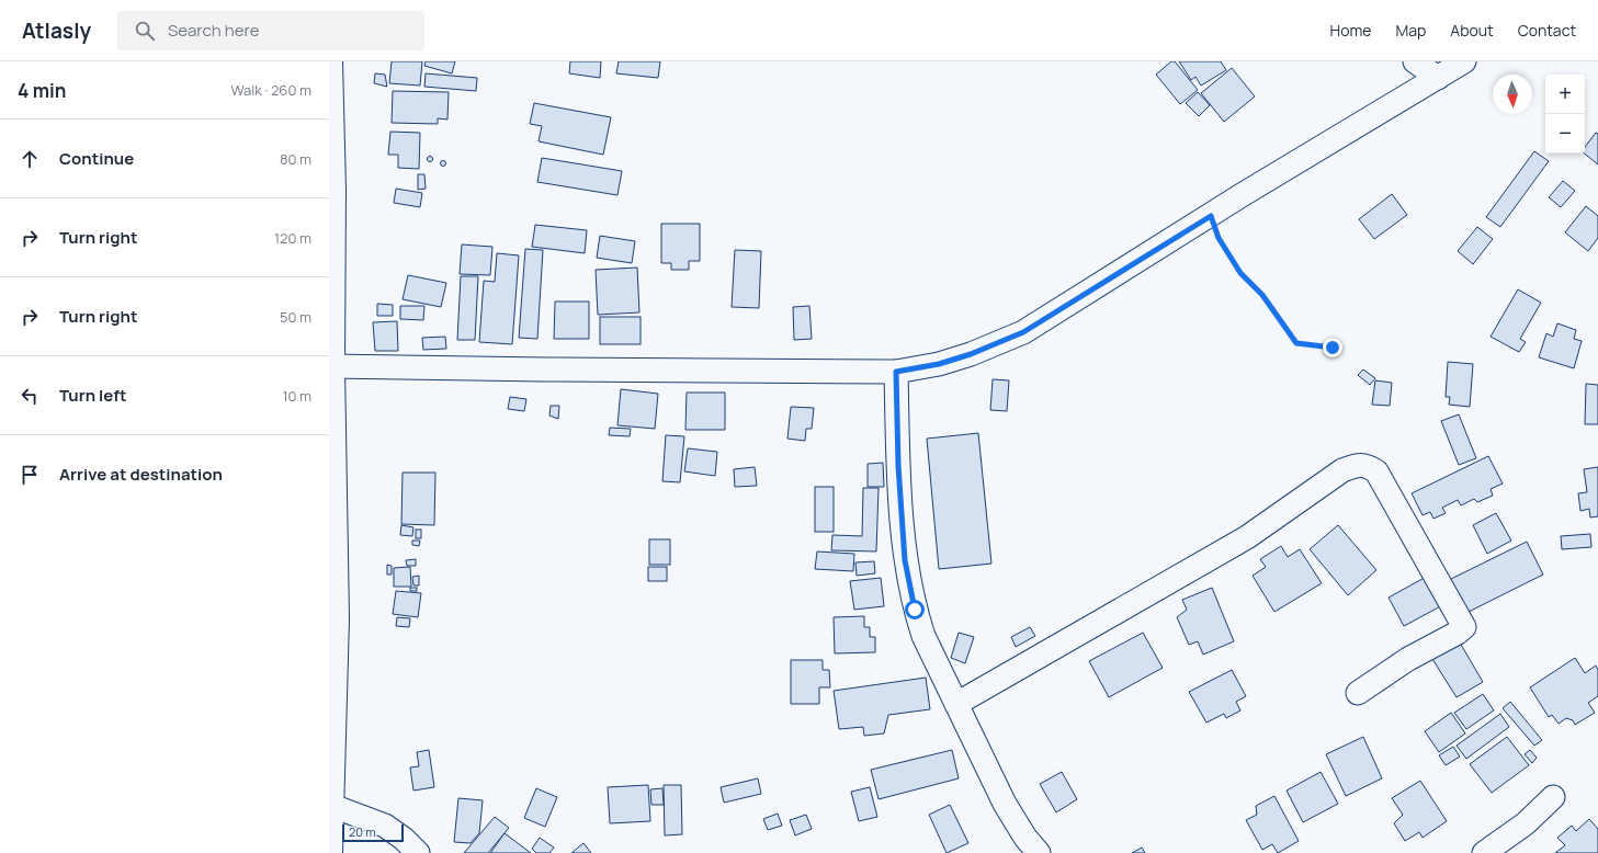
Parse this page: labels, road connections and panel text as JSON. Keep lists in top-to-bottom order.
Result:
{
  "scale_bar": "20 m",
  "north": "bottom",
  "page": {
    "header": "Atlasly",
    "search": "Search here",
    "nav": [
      "Home",
      "Map",
      "About",
      "Contact"
    ],
    "heading": ["4 min", "Walk · 260 m"],
    "map_buttons": ["+", "−"],
    "list": [
      ["Continue", "80 m"],
      ["Turn right", "120 m"],
      ["Turn right", "50 m"],
      ["Turn left", "10 m"],
      "Arrive at destination"
    ],
    "scale": "20 m"
  }
}
